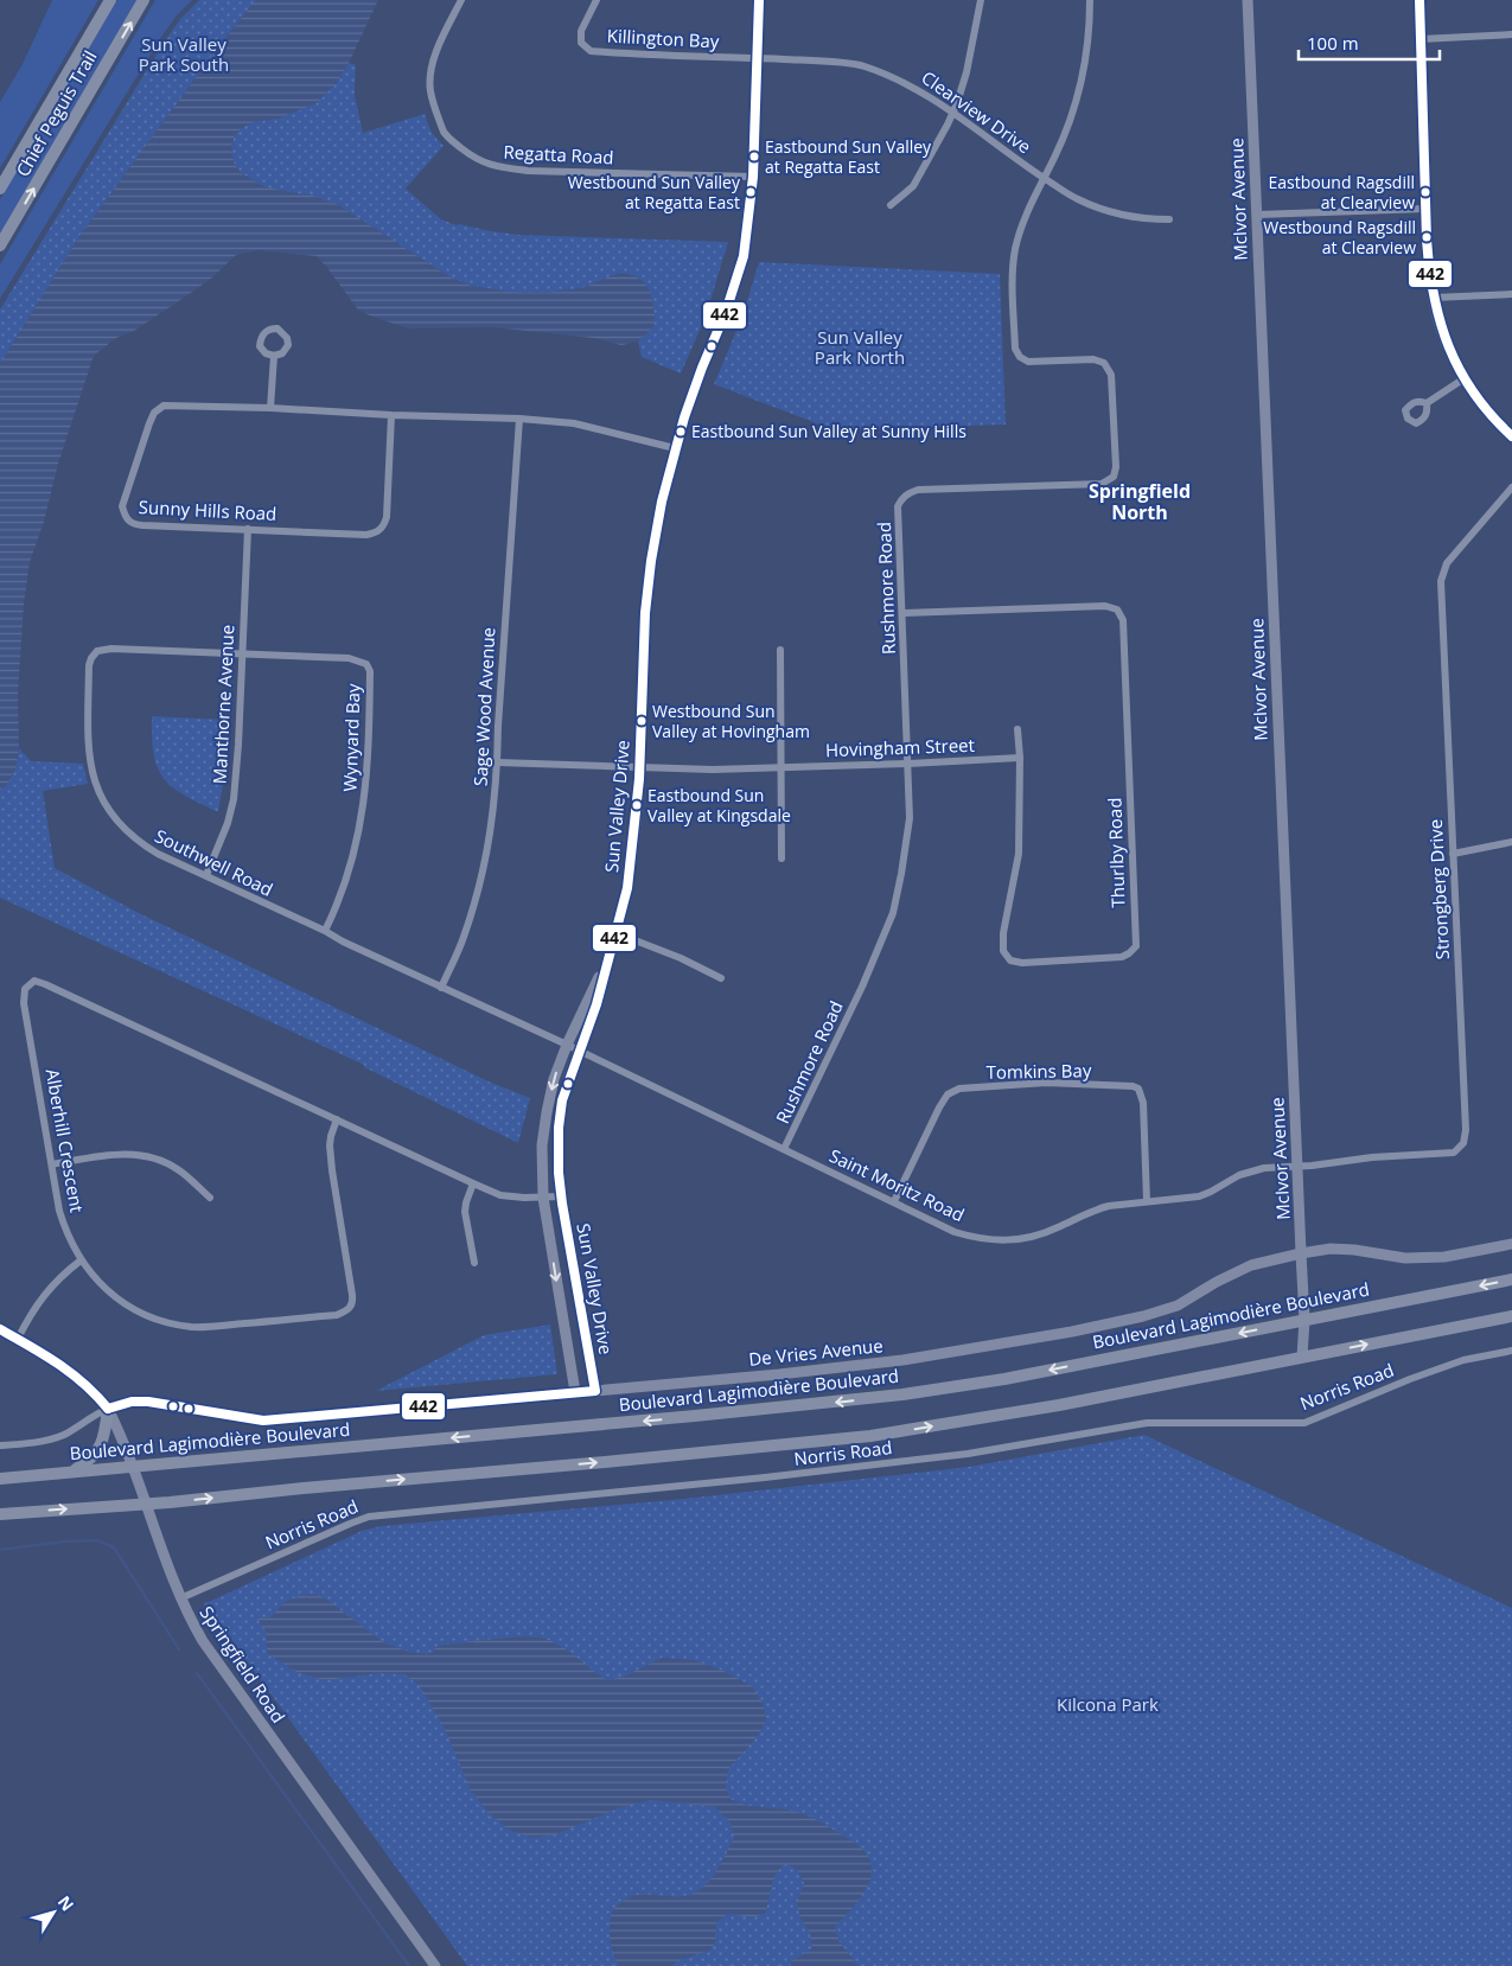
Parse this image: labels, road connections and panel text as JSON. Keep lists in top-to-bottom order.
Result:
{
  "streets": {
    "main road": ["Chief Peguis Trail", "Boulevard Lagimodière Boulevard"],
    "street": [
      "Killington Bay",
      "Clearview Drive",
      "Regatta Road",
      "McIvor Avenue",
      "Sunny Hills Road",
      "Rushmore Road",
      "Manthorne Avenue",
      "Sage Wood Avenue",
      "Wynyard Bay",
      "Hovingham Street",
      "Sun Valley Drive",
      "Thurlby Road",
      "Southwell Road",
      "Strongberg Drive",
      "Tomkins Bay",
      "Alberhill Crescent",
      "Saint Moritz Road",
      "De Vries Avenue",
      "Norris Road",
      "Springfield Road"
    ]
  },
  "crossings": [
    ["Killington Bay", "Clearview Drive"],
    ["Killington Bay", "Sun Valley Drive"],
    ["Clearview Drive", "Rushmore Road"],
    ["Clearview Drive", "Sun Valley Drive"],
    ["Regatta Road", "Sun Valley Drive"],
    ["McIvor Avenue", "Strongberg Drive"],
    ["McIvor Avenue", "Saint Moritz Road"],
    ["McIvor Avenue", "Boulevard Lagimodière Boulevard"],
    ["McIvor Avenue", "De Vries Avenue"],
    ["Sunny Hills Road", "Manthorne Avenue"],
    ["Sunny Hills Road", "Sage Wood Avenue"],
    ["Sunny Hills Road", "Sun Valley Drive"],
    ["Rushmore Road", "Hovingham Street"],
    ["Rushmore Road", "Thurlby Road"],
    ["Rushmore Road", "Saint Moritz Road"],
    ["Manthorne Avenue", "Wynyard Bay"],
    ["Manthorne Avenue", "Southwell Road"],
    ["Sage Wood Avenue", "Hovingham Street"],
    ["Sage Wood Avenue", "Southwell Road"],
    ["Wynyard Bay", "Southwell Road"],
    ["Hovingham Street", "Sun Valley Drive"],
    ["Hovingham Street", "Thurlby Road"],
    ["Sun Valley Drive", "Southwell Road"],
    ["Sun Valley Drive", "Alberhill Crescent"],
    ["Sun Valley Drive", "Saint Moritz Road"],
    ["Sun Valley Drive", "De Vries Avenue"],
    ["Southwell Road", "Saint Moritz Road"],
    ["Strongberg Drive", "Saint Moritz Road"],
    ["Tomkins Bay", "Saint Moritz Road"],
    ["Boulevard Lagimodière Boulevard", "Springfield Road"],
    ["De Vries Avenue", "Springfield Road"],
    ["Norris Road", "Springfield Road"]
  ],
  "districts": ["Springfield North"],
  "parks": ["Sun Valley Park South", "Sun Valley Park North", "Kilcona Park"],
  "places": [
    "Eastbound Sun Valley at Regatta East",
    "Westbound Sun Valley at Regatta East",
    "Eastbound Ragsdill at Clearview",
    "Westbound Ragsdill at Clearview",
    "Eastbound Sun Valley at Sunny Hills",
    "Westbound Sun Valley at Hovingham",
    "Eastbound Sun Valley at Kingsdale"
  ],
  "lines": ["transit line 442"],
  "scale_bar": "100 m",
  "north": "top right"
}
